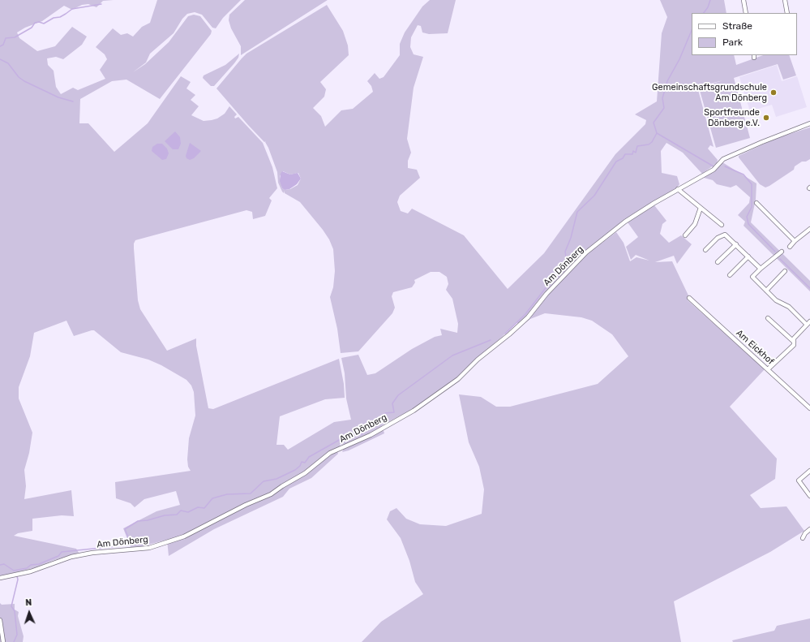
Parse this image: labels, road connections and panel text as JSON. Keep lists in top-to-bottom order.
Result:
{
  "streets": {
    "street": ["Am Dönberg", "Am Eickhof"]
  },
  "places": ["Gemeinschaftsgrundschule Am Dönberg", "Sportfreunde Dönberg e.V."],
  "legend": ["Straße", "Park"],
  "north": "top"
}
